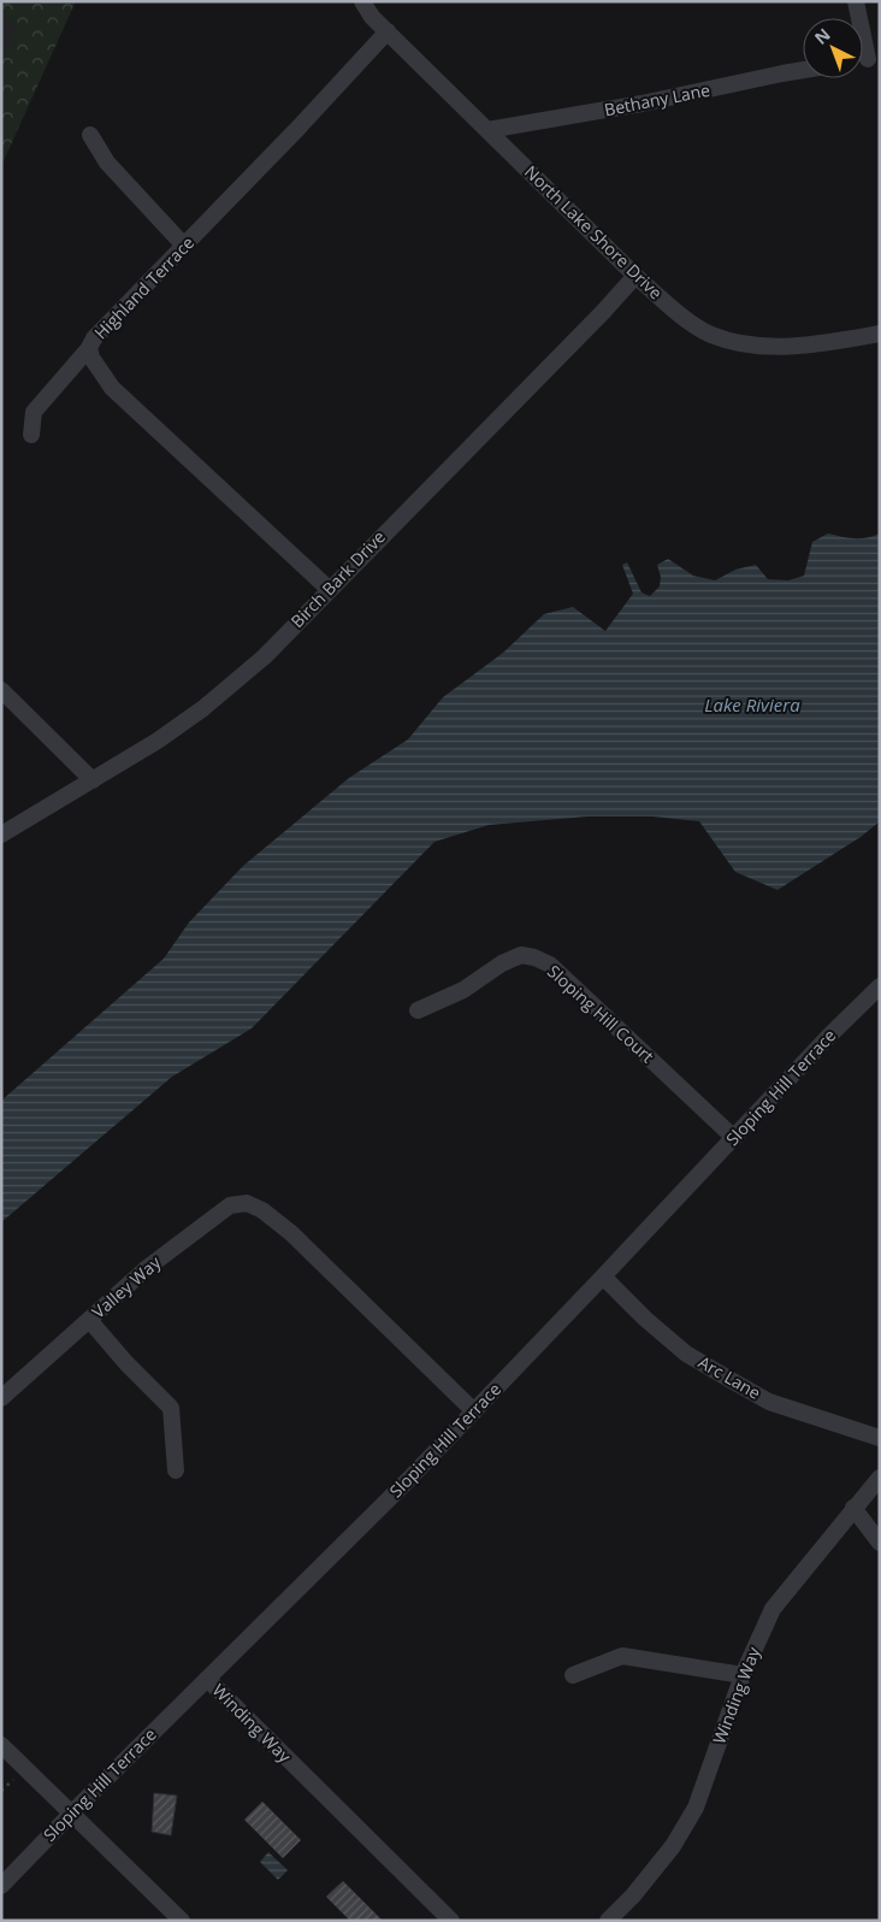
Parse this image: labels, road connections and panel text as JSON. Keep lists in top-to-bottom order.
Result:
{
  "streets": {
    "street": [
      "Bethany Lane",
      "North Lake Shore Drive",
      "Highland Terrace",
      "Birch Bark Drive",
      "Sloping Hill Court",
      "Sloping Hill Terrace",
      "Valley Way",
      "Arc Lane",
      "Winding Way"
    ]
  },
  "crossings": [
    ["Bethany Lane", "North Lake Shore Drive"],
    ["North Lake Shore Drive", "Highland Terrace"],
    ["North Lake Shore Drive", "Birch Bark Drive"],
    ["Highland Terrace", "Birch Bark Drive"],
    ["Sloping Hill Court", "Sloping Hill Terrace"],
    ["Sloping Hill Terrace", "Valley Way"],
    ["Sloping Hill Terrace", "Arc Lane"],
    ["Sloping Hill Terrace", "Winding Way"]
  ],
  "water": ["Lake Riviera"],
  "north": "top left"
}
